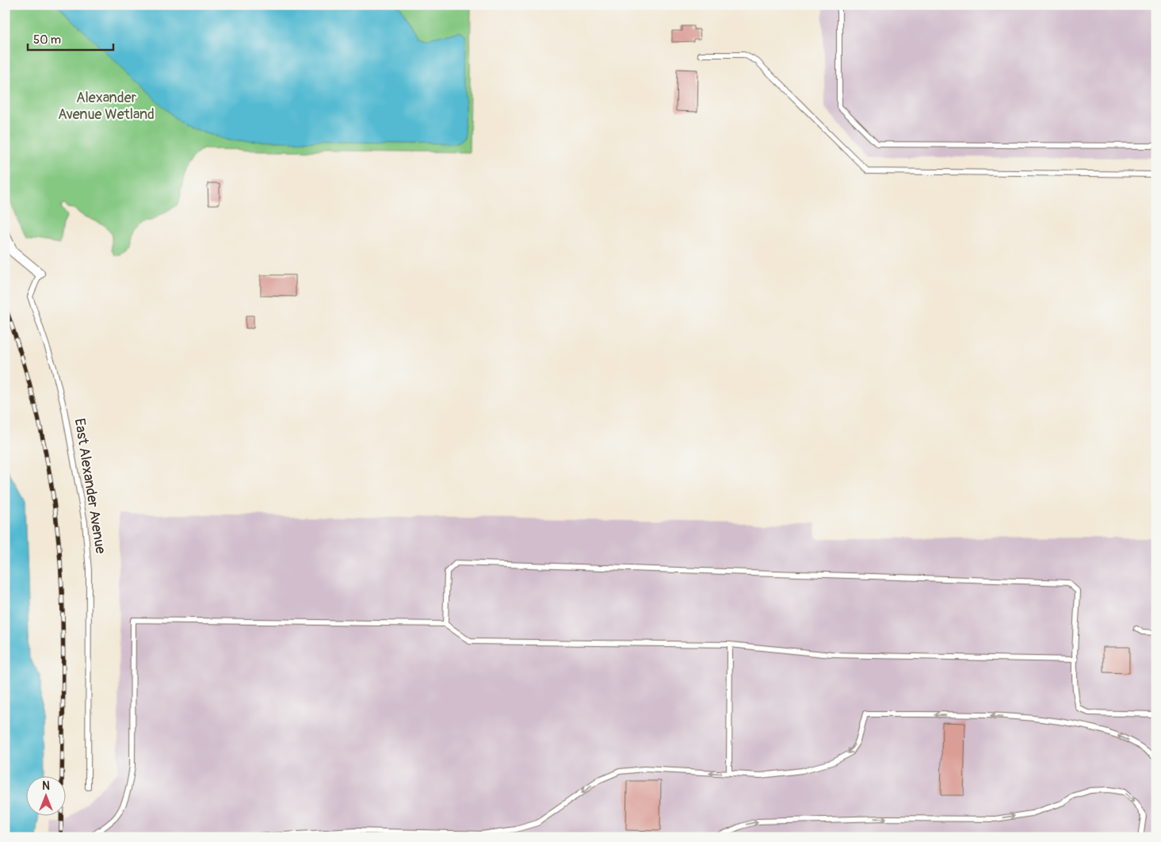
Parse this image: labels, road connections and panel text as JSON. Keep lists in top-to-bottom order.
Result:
{
  "streets": {
    "street": ["East Alexander Avenue"]
  },
  "parks": ["Alexander Avenue Wetland"],
  "scale_bar": "50 m",
  "north": "top"
}
